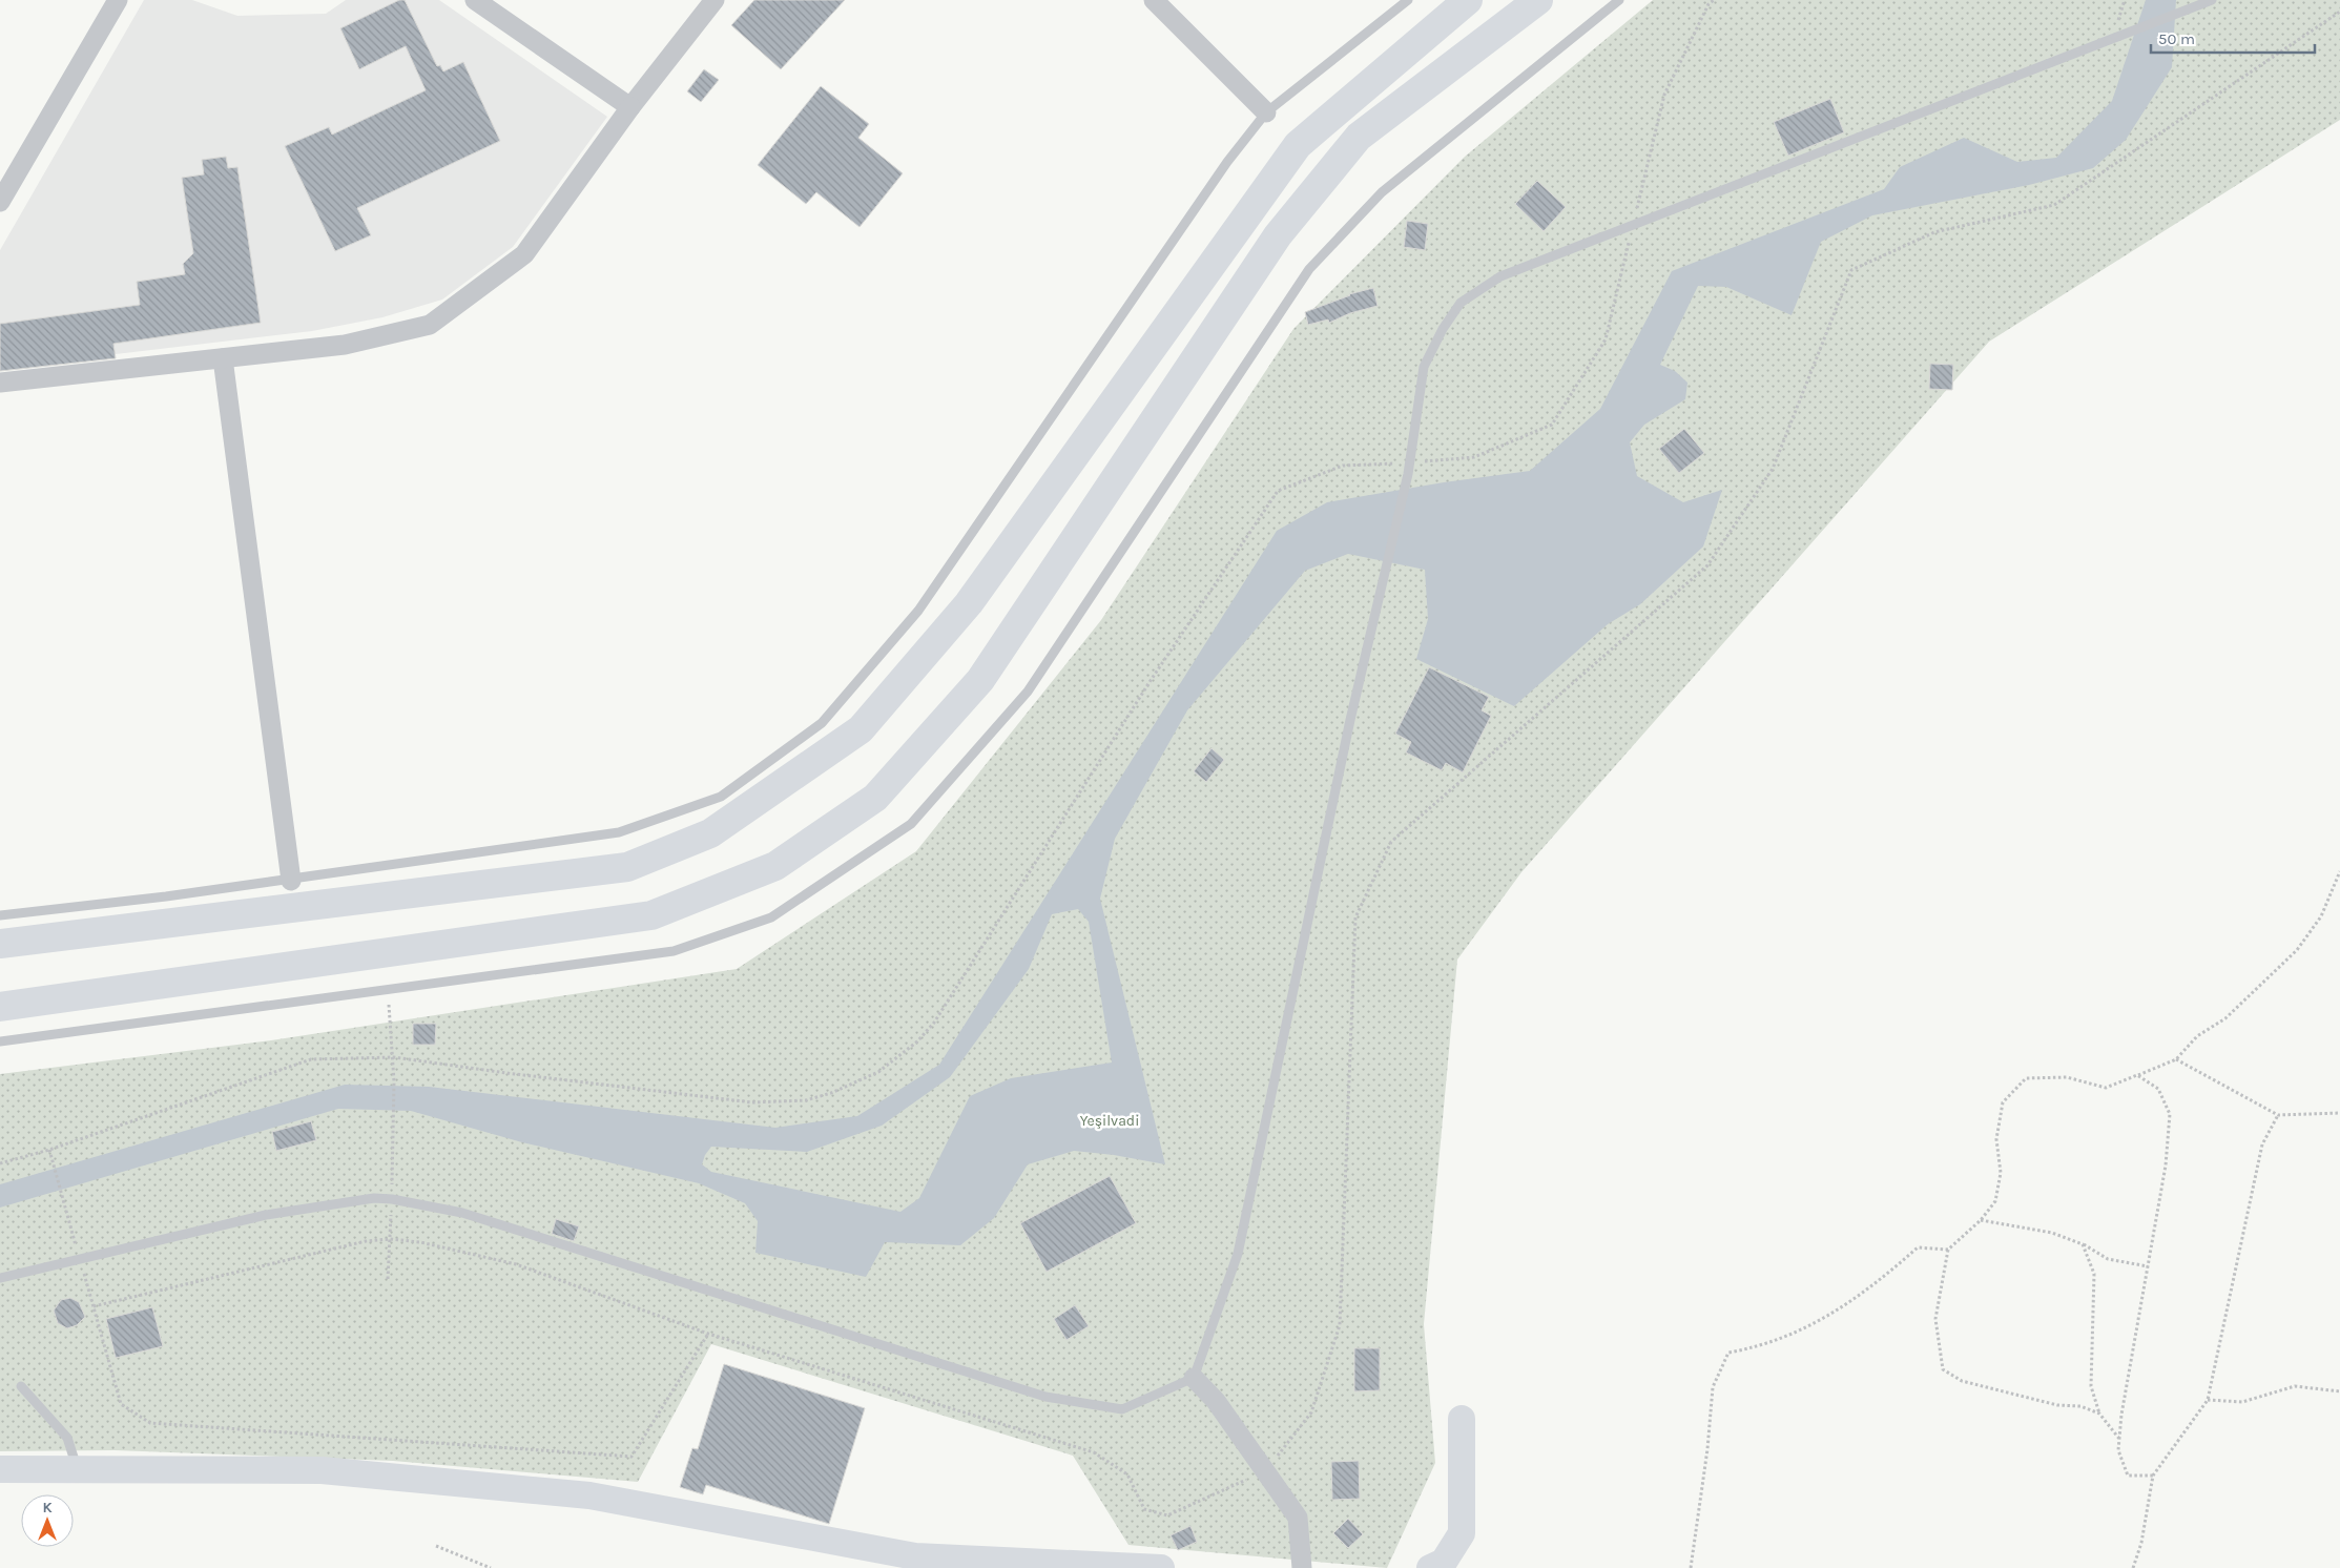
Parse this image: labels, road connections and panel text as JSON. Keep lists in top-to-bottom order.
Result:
{
  "parks": ["Yeşilvadi"],
  "scale_bar": "50 m",
  "north": "top"
}
